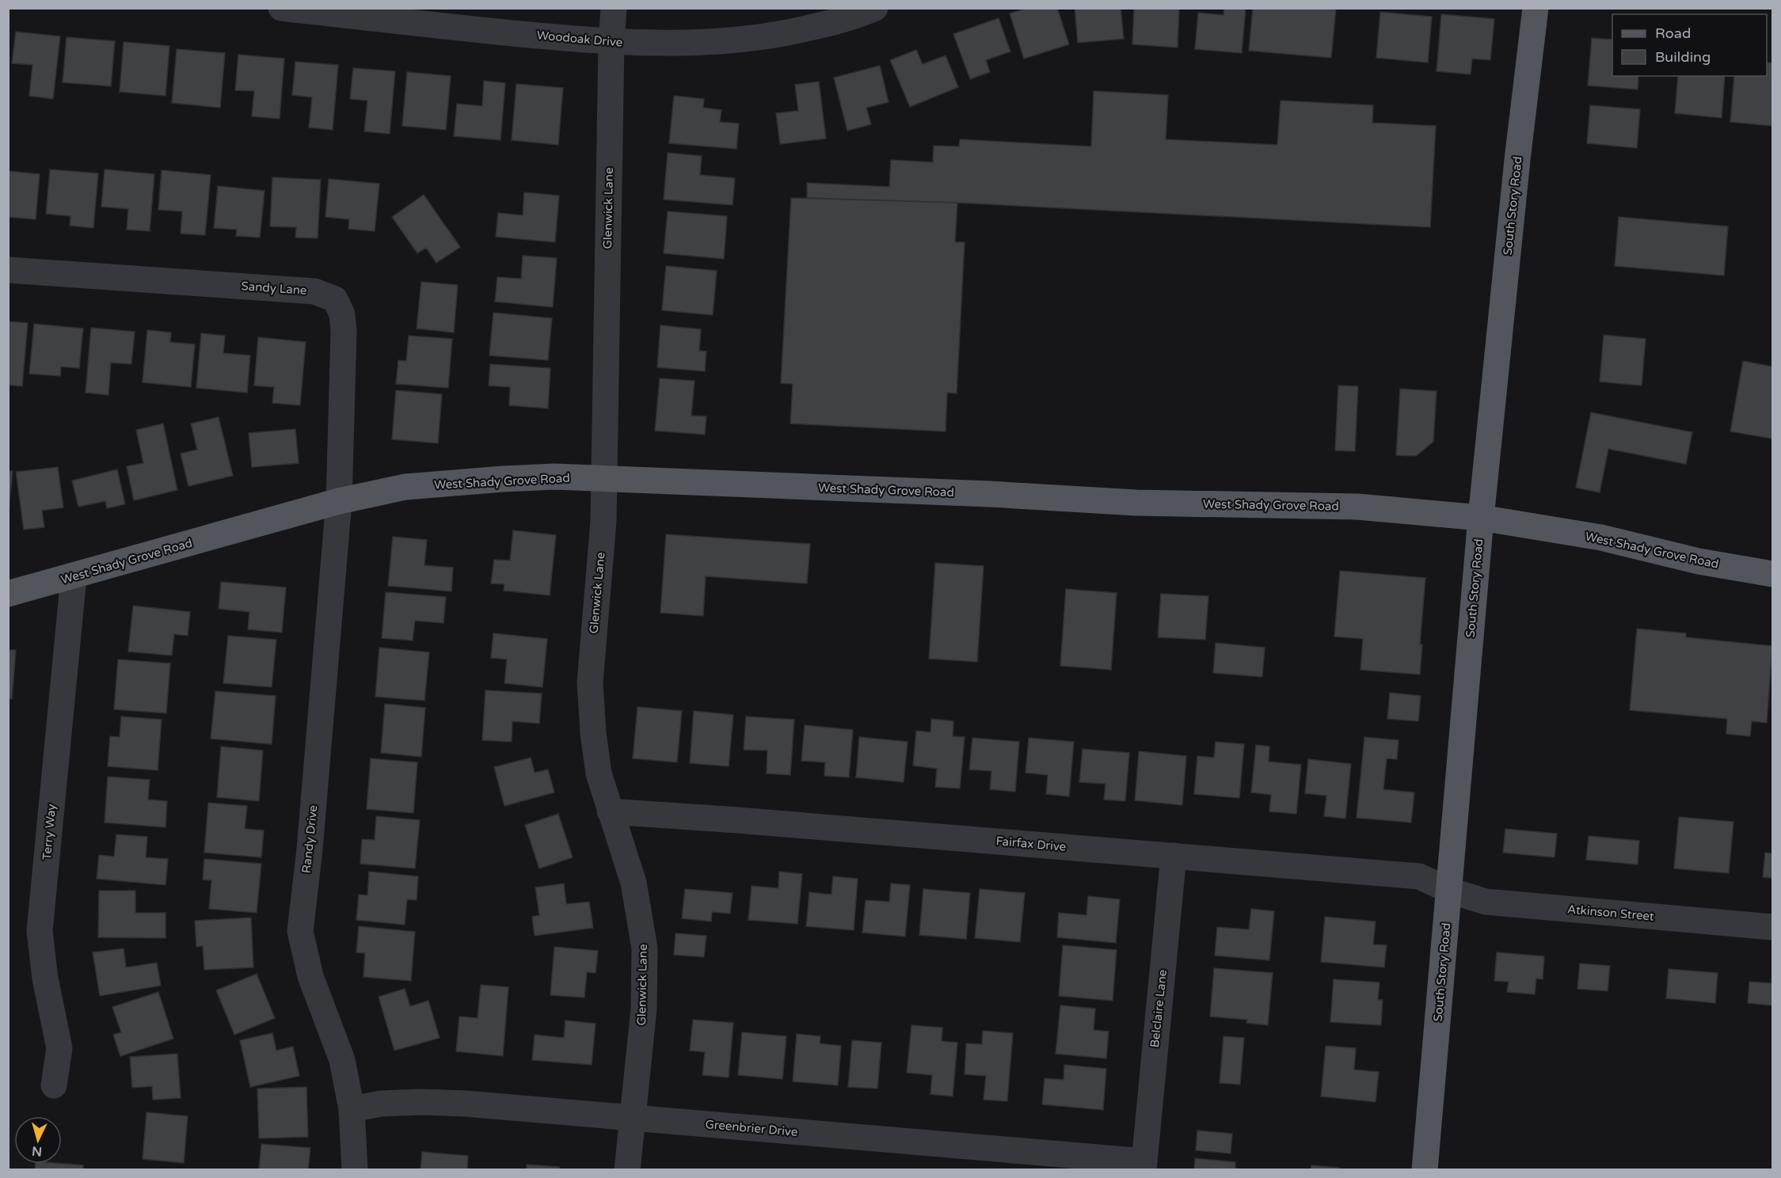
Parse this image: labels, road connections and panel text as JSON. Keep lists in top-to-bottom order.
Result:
{
  "streets": {
    "main road": ["South Story Road", "West Shady Grove Road"],
    "street": [
      "Woodoak Drive",
      "Glenwick Lane",
      "Sandy Lane",
      "Terry Way",
      "Randy Drive",
      "Fairfax Drive",
      "Atkinson Street",
      "Belclaire Lane",
      "Greenbrier Drive"
    ]
  },
  "crossings": [
    ["Woodoak Drive", "Glenwick Lane"],
    ["South Story Road", "West Shady Grove Road"],
    ["South Story Road", "Fairfax Drive"],
    ["South Story Road", "Atkinson Street"],
    ["Glenwick Lane", "West Shady Grove Road"],
    ["Glenwick Lane", "Fairfax Drive"],
    ["Glenwick Lane", "Greenbrier Drive"],
    ["Sandy Lane", "West Shady Grove Road"],
    ["Sandy Lane", "Randy Drive"],
    ["West Shady Grove Road", "Terry Way"],
    ["West Shady Grove Road", "Randy Drive"],
    ["Randy Drive", "Greenbrier Drive"],
    ["Fairfax Drive", "Atkinson Street"],
    ["Fairfax Drive", "Belclaire Lane"],
    ["Belclaire Lane", "Greenbrier Drive"]
  ],
  "legend": ["Road", "Building"],
  "north": "bottom"
}
